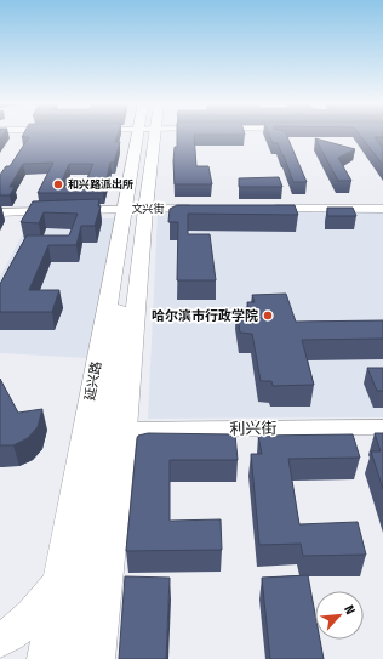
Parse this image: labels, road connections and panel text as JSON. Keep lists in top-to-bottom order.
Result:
{
  "streets": {
    "main road": ["延兴路"],
    "street": ["文兴街", "利兴街"]
  },
  "crossings": [
    ["文兴街", "延兴路"],
    ["延兴路", "利兴街"]
  ],
  "places": ["和兴路派出所", "哈尔滨市行政学院"],
  "north": "top right"
}
